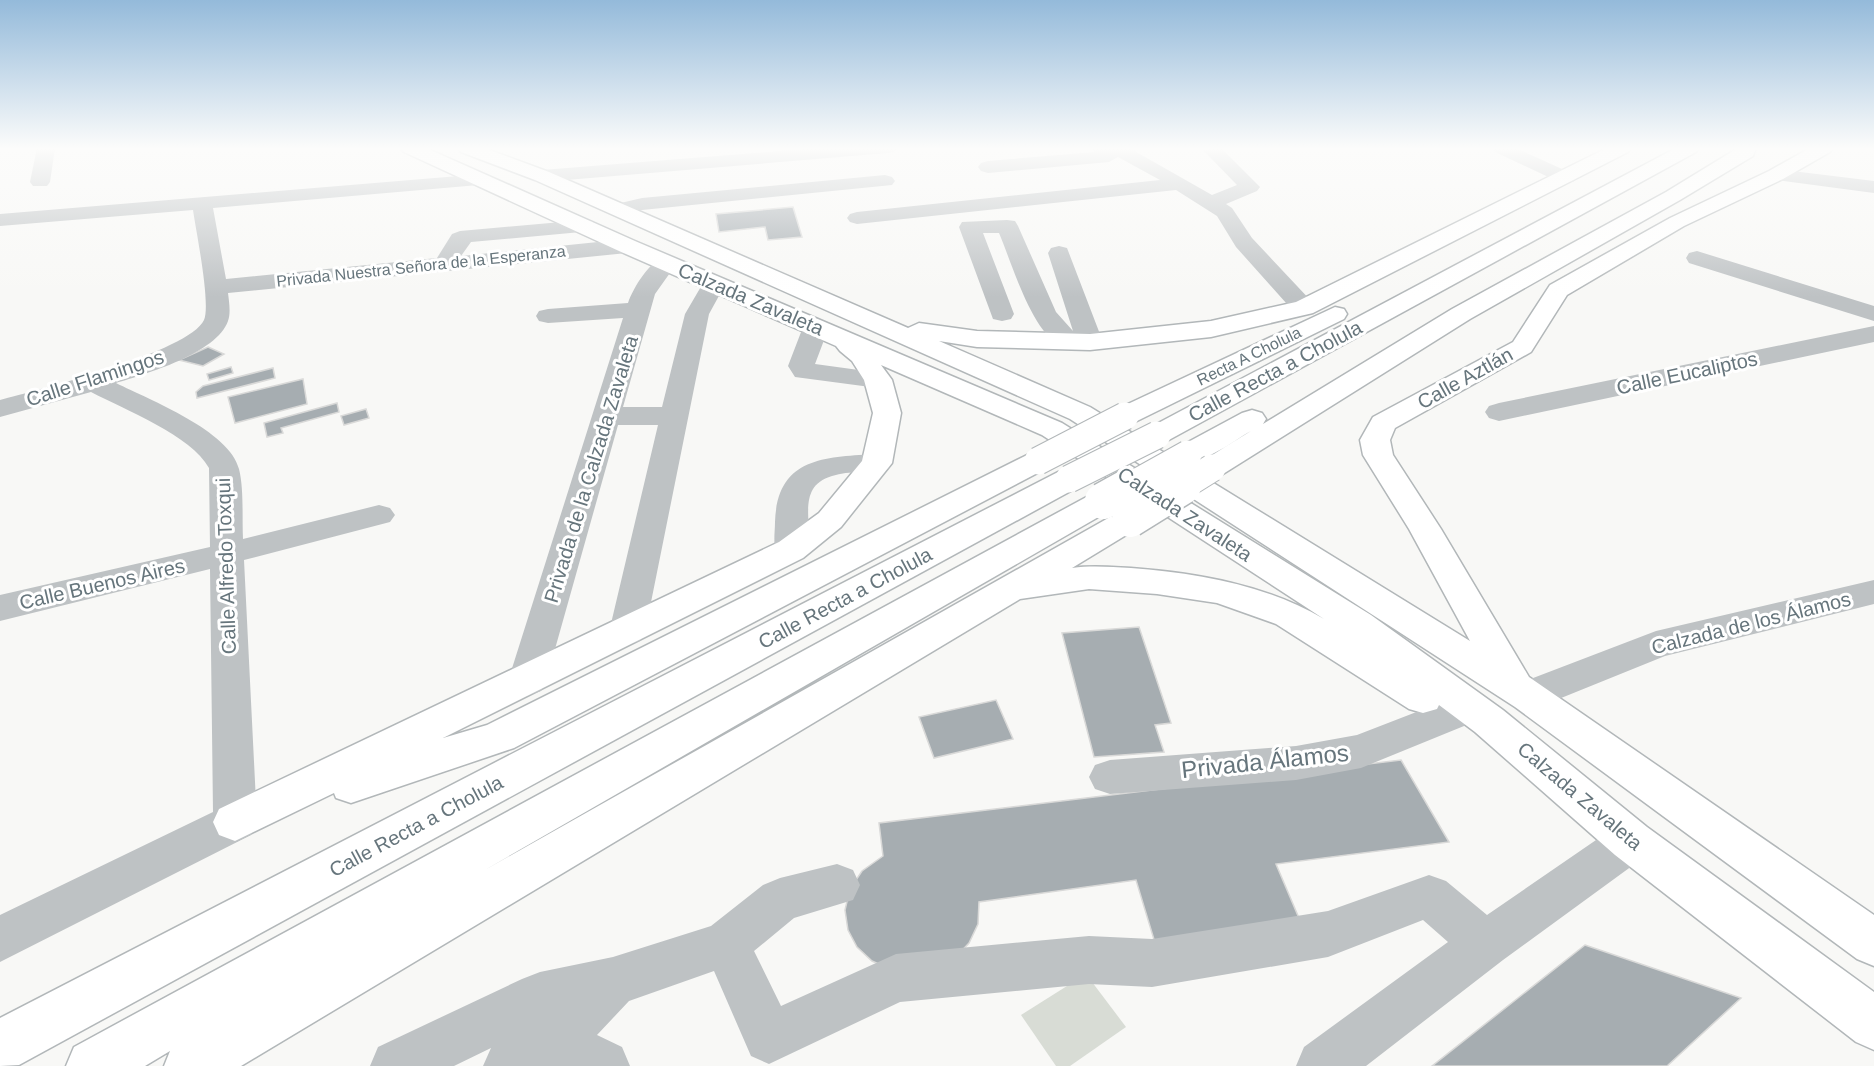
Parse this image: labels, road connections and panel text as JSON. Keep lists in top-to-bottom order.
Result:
{
  "streets": {
    "main road": [
      "Calzada Zavaleta",
      "Recta A Cholula",
      "Calle Recta a Cholula",
      "Calle Aztlán"
    ],
    "street": [
      "Privada Nuestra Señora de la Esperanza",
      "Calle Eucaliptos",
      "Calle Flamingos",
      "Privada de la Calzada Zavaleta",
      "Calle Alfredo Toxqui",
      "Calle Buenos Aires",
      "Calzada de los Álamos",
      "Privada Álamos"
    ]
  },
  "crossings": [
    ["Privada Nuestra Señora de la Esperanza", "Calzada Zavaleta"],
    ["Privada Nuestra Señora de la Esperanza", "Calle Flamingos"],
    ["Calzada Zavaleta", "Calle Aztlán"],
    ["Calzada Zavaleta", "Privada de la Calzada Zavaleta"],
    ["Calzada Zavaleta", "Calzada de los Álamos"],
    ["Recta A Cholula", "Calle Recta a Cholula"],
    ["Calle Flamingos", "Calle Alfredo Toxqui"],
    ["Calle Aztlán", "Calzada de los Álamos"],
    ["Calle Alfredo Toxqui", "Calle Buenos Aires"]
  ]
}
